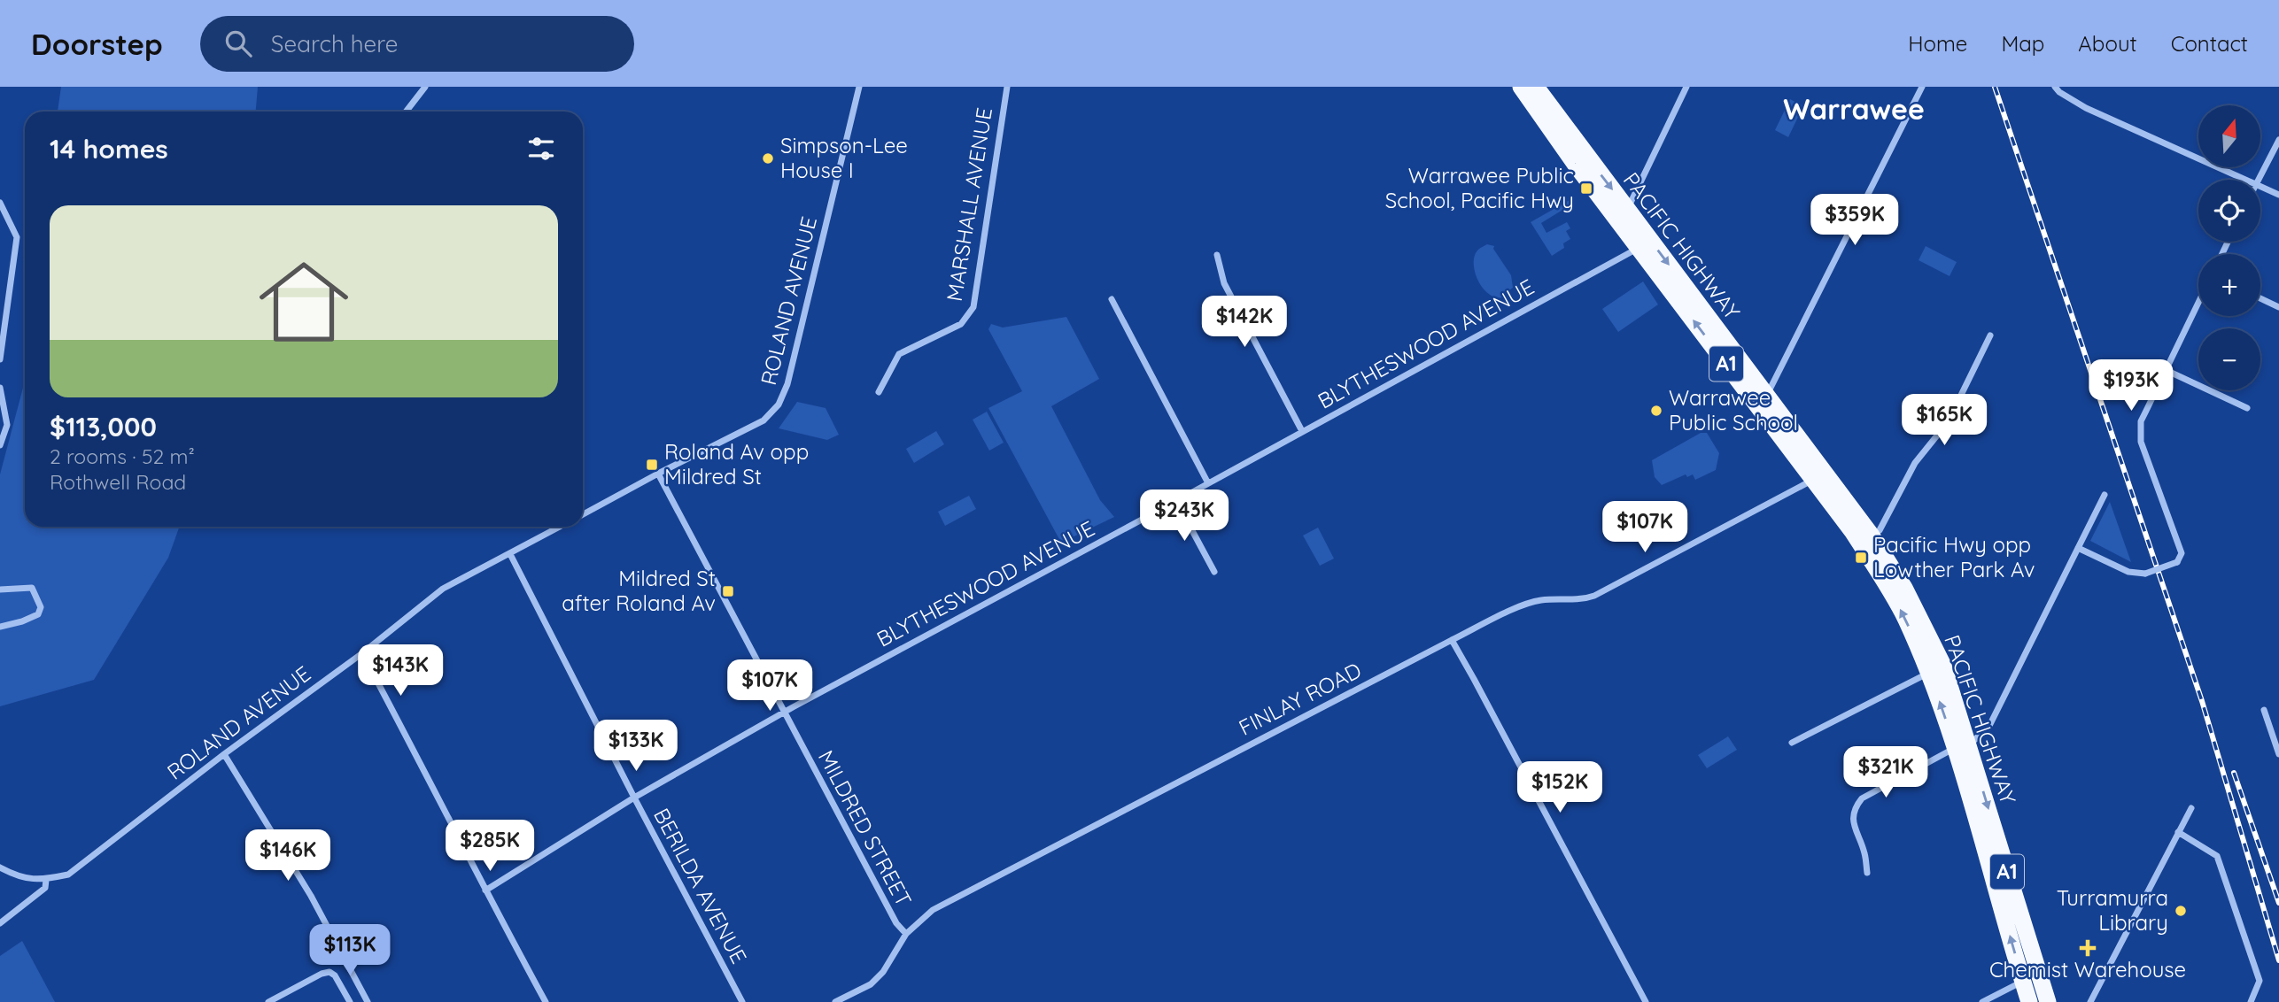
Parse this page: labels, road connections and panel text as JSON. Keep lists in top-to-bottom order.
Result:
{
  "streets": {
    "highway": ["PACIFIC HIGHWAY", "A1"],
    "street": [
      "MARSHALL AVENUE",
      "ROLAND AVENUE",
      "BLYTHESWOOD AVENUE",
      "FINLAY ROAD",
      "MILDRED STREET",
      "BERILDA AVENUE"
    ]
  },
  "crossings": [
    ["PACIFIC HIGHWAY", "BLYTHESWOOD AVENUE"],
    ["PACIFIC HIGHWAY", "FINLAY ROAD"],
    ["ROLAND AVENUE", "MILDRED STREET"],
    ["ROLAND AVENUE", "BERILDA AVENUE"],
    ["BLYTHESWOOD AVENUE", "MILDRED STREET"],
    ["BLYTHESWOOD AVENUE", "BERILDA AVENUE"],
    ["FINLAY ROAD", "MILDRED STREET"]
  ],
  "districts": ["Warrawee"],
  "places": {
    "other": ["Simpson-Lee House I", "Warrawee Public School", "Turramurra Library"],
    "transit": [
      "Warrawee Public School, Pacific Hwy",
      "Roland Av opp Mildred St",
      "Pacific Hwy opp Lowther Park Av",
      "Mildred St after Roland Av"
    ],
    "health": ["Chemist Warehouse"]
  },
  "north": "top",
  "page": {
    "header": "Doorstep",
    "search": "Search here",
    "nav": [
      "Home",
      "Map",
      "About",
      "Contact"
    ],
    "map_buttons": ["+", "−"],
    "heading": "14 homes",
    "list": [
      {
        "name": "$113,000",
        "note": "2 rooms · 52 m² · Rothwell Road"
      }
    ],
    "price": [
      "$359K",
      "$142K",
      "$193K",
      "$165K",
      "$243K",
      "$107K",
      "$143K",
      "$107K",
      "$133K",
      "$321K",
      "$152K",
      "$285K",
      "$146K",
      "$113K"
    ]
  }
}
